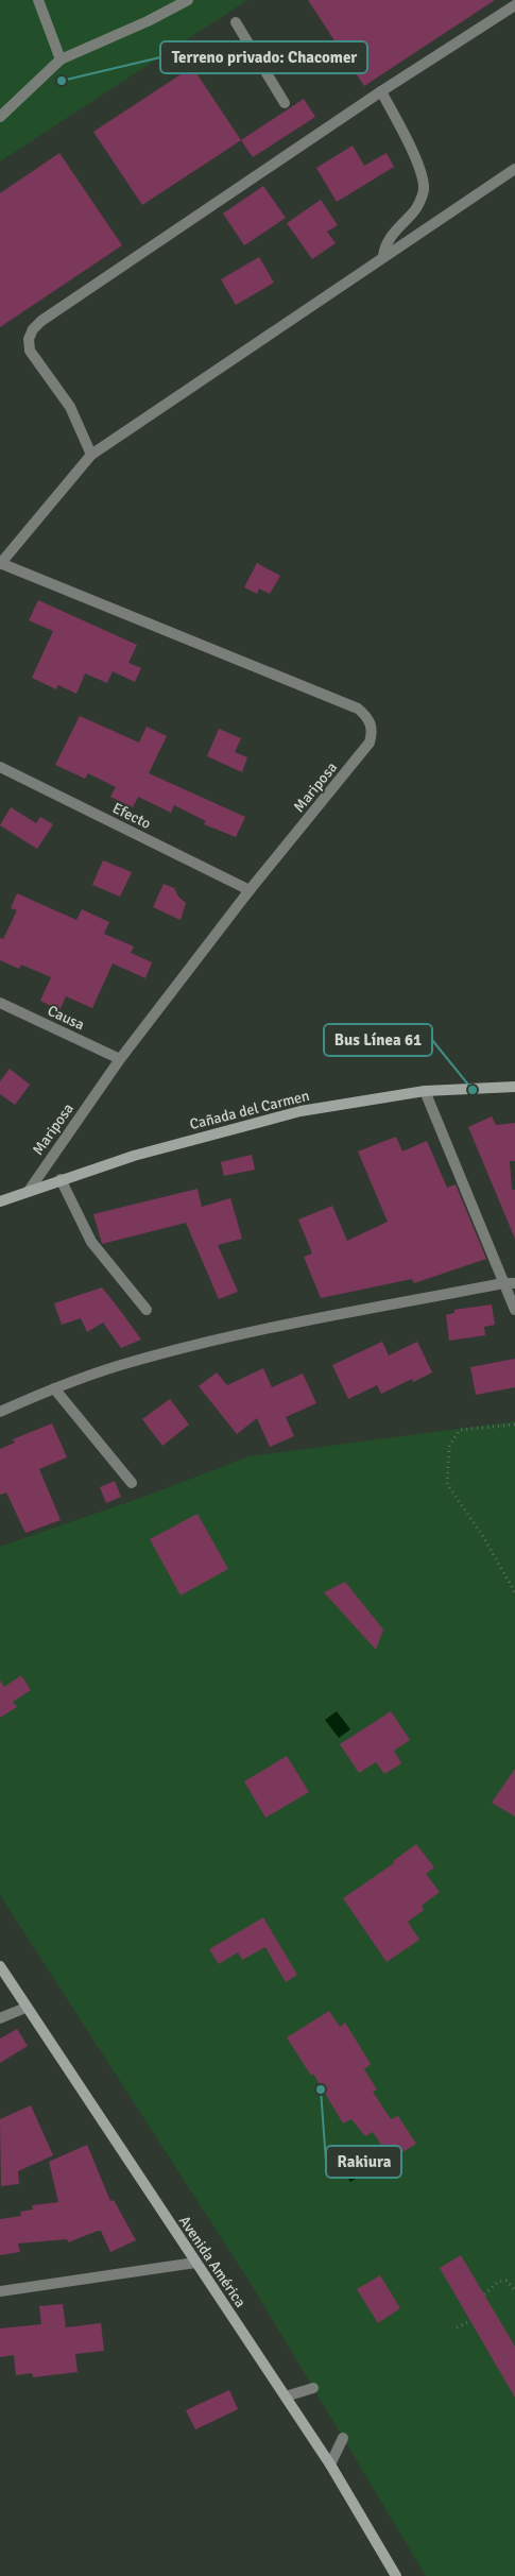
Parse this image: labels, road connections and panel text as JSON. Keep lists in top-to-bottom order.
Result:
{
  "streets": {
    "main road": ["Cañada del Carmen", "Avenida América"],
    "street": ["Mariposa", "Efecto", "Causa"]
  },
  "crossings": [
    ["Mariposa", "Efecto"],
    ["Mariposa", "Causa"],
    ["Mariposa", "Cañada del Carmen"]
  ],
  "places": ["Terreno privado: Chacomer", "Bus Línea 61", "Rakiura"]
}
